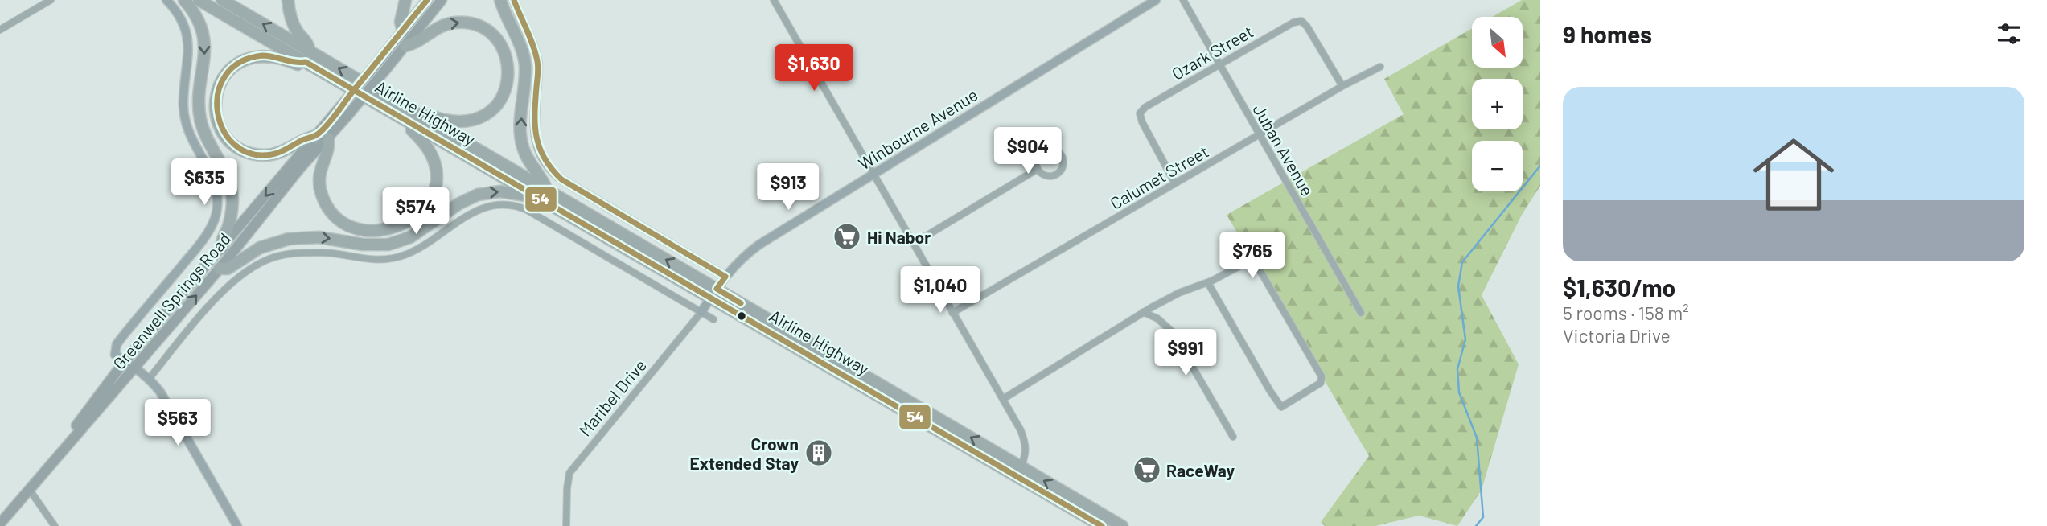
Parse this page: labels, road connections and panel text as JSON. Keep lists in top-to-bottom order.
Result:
{
  "streets": {
    "highway": ["Airline Highway"],
    "main road": ["Greenwell Springs Road"],
    "street": [
      "Ozark Street",
      "Winbourne Avenue",
      "Juban Avenue",
      "Calumet Street",
      "Maribel Drive"
    ]
  },
  "crossings": [
    ["Ozark Street", "Juban Avenue"],
    ["Ozark Street", "Calumet Street"],
    ["Airline Highway", "Winbourne Avenue"],
    ["Airline Highway", "Maribel Drive"],
    ["Winbourne Avenue", "Maribel Drive"],
    ["Juban Avenue", "Calumet Street"]
  ],
  "places": {
    "supermarket": ["Hi Nabor", "RaceWay"],
    "building": ["Crown Extended Stay"]
  },
  "lines": ["transit line 54"],
  "north": "bottom right",
  "page": {
    "heading": "9 homes",
    "map_buttons": ["+", "−"],
    "price": [
      "$1,630",
      "$904",
      "$635",
      "$913",
      "$574",
      "$765",
      "$1,040",
      "$991",
      "$563"
    ],
    "list": [
      {
        "name": "$1,630/mo",
        "note": "5 rooms · 158 m² · Victoria Drive"
      }
    ]
  }
}
